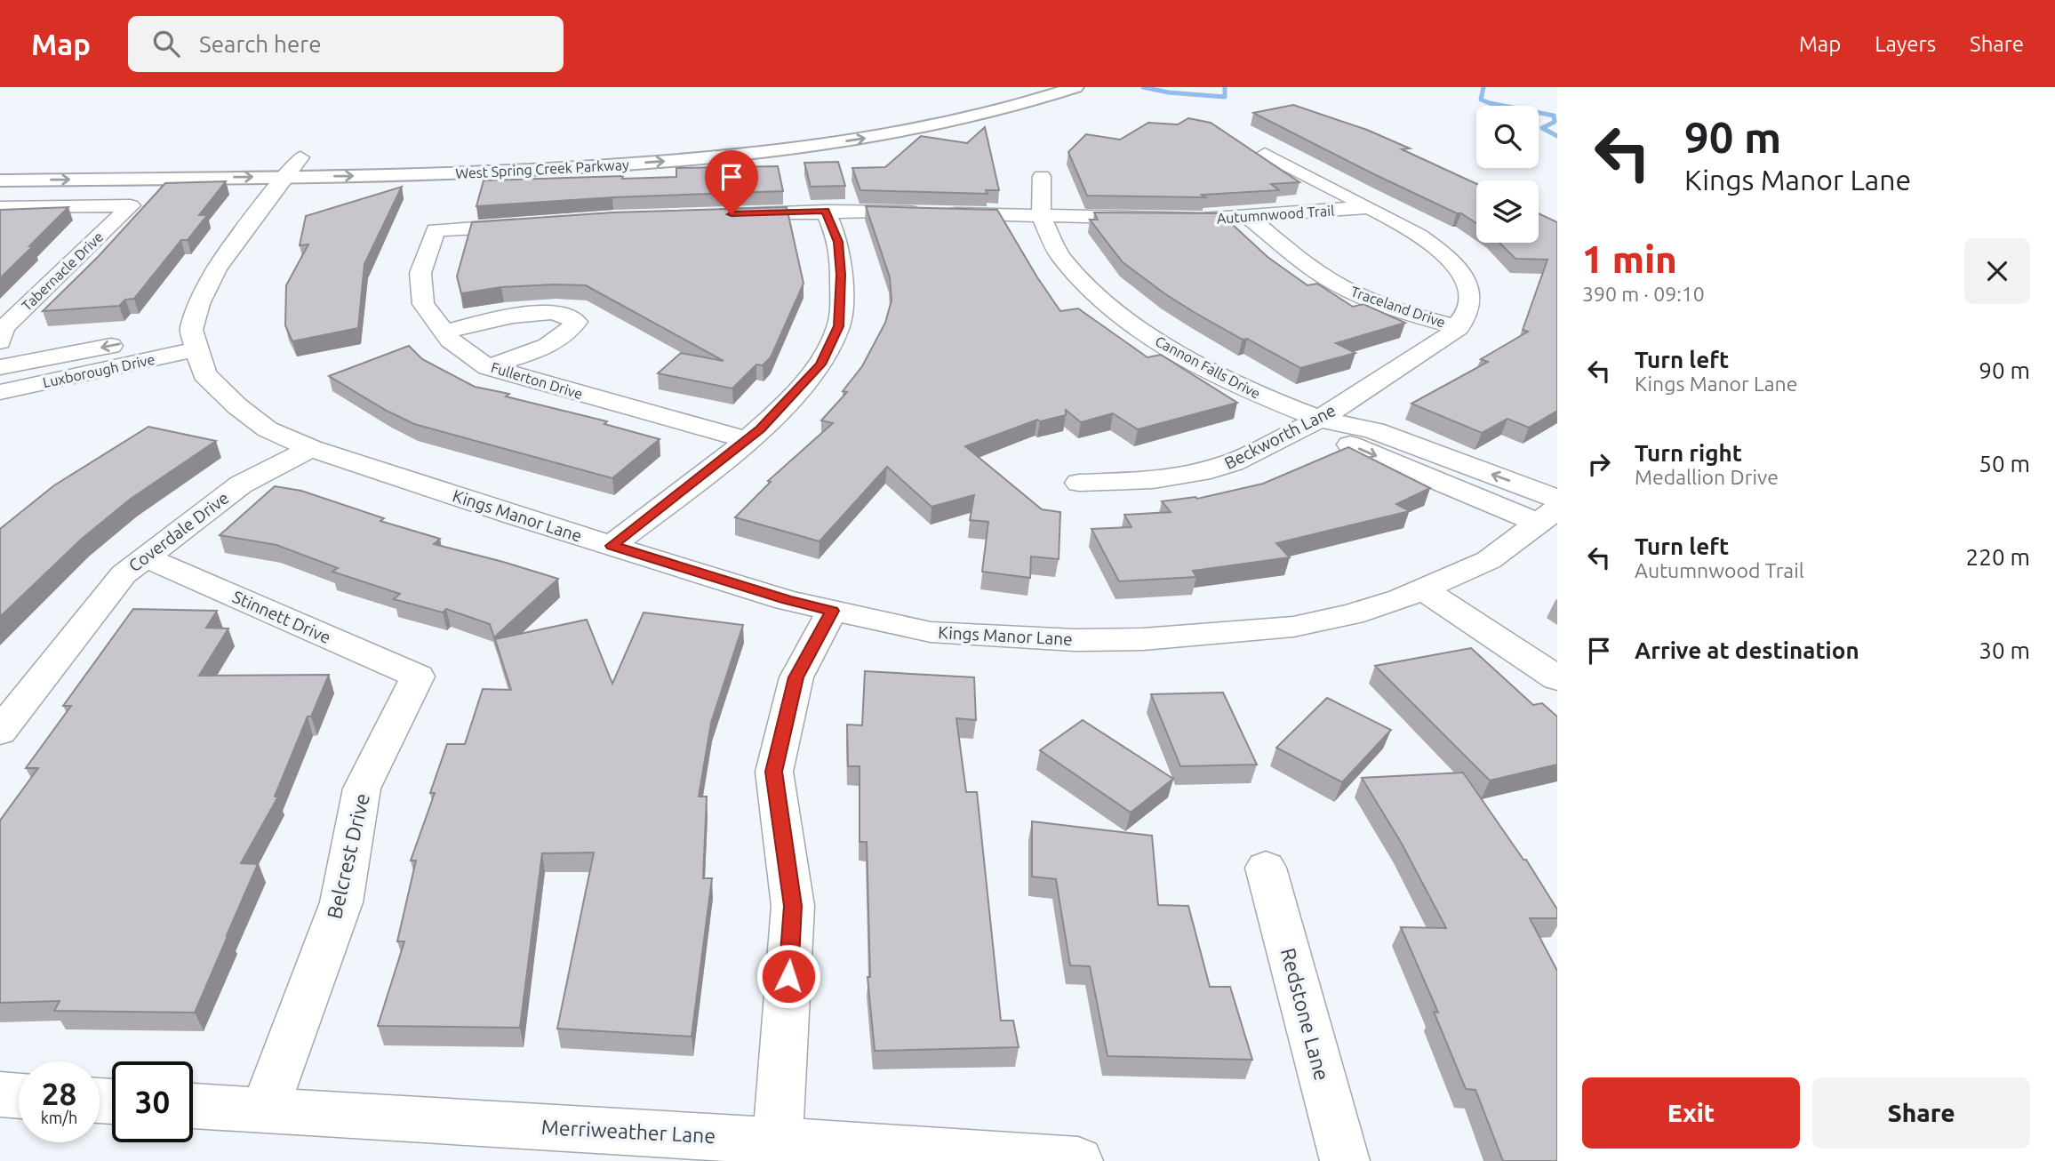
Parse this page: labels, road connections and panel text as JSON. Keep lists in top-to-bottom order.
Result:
{
  "streets": {
    "main road": ["West Spring Creek Parkway"],
    "street": [
      "Autumnwood Trail",
      "Tabernacle Drive",
      "Traceland Drive",
      "Cannon Falls Drive",
      "Luxborough Drive",
      "Fullerton Drive",
      "Beckworth Lane",
      "Kings Manor Lane",
      "Coverdale Drive",
      "Stinnett Drive",
      "Belcrest Drive",
      "Redstone Lane",
      "Merriweather Lane"
    ]
  },
  "crossings": [
    ["Autumnwood Trail", "Traceland Drive"],
    ["Autumnwood Trail", "Cannon Falls Drive"],
    ["Traceland Drive", "Beckworth Lane"],
    ["Cannon Falls Drive", "Beckworth Lane"],
    ["Cannon Falls Drive", "Kings Manor Lane"],
    ["Luxborough Drive", "Kings Manor Lane"],
    ["Kings Manor Lane", "Coverdale Drive"],
    ["Coverdale Drive", "Stinnett Drive"],
    ["Stinnett Drive", "Belcrest Drive"],
    ["Belcrest Drive", "Merriweather Lane"]
  ],
  "one_way": ["West Spring Creek Parkway"],
  "page": {
    "header": "Map",
    "search": "Search here",
    "nav": ["Map", "Layers", "Share"],
    "turn": ["90 m", "Kings Manor Lane"],
    "heading": ["1 min", "390 m · 09:10"],
    "list": [
      {
        "name": "Turn left",
        "note": "Kings Manor Lane",
        "value": "90 m"
      },
      {
        "name": "Turn right",
        "note": "Medallion Drive",
        "value": "50 m"
      },
      {
        "name": "Turn left",
        "note": "Autumnwood Trail",
        "value": "220 m"
      },
      {
        "name": "Arrive at destination",
        "value": "30 m"
      }
    ],
    "speed": "28 km/h",
    "limit": "30",
    "buttons": ["Exit", "Share"]
  }
}
